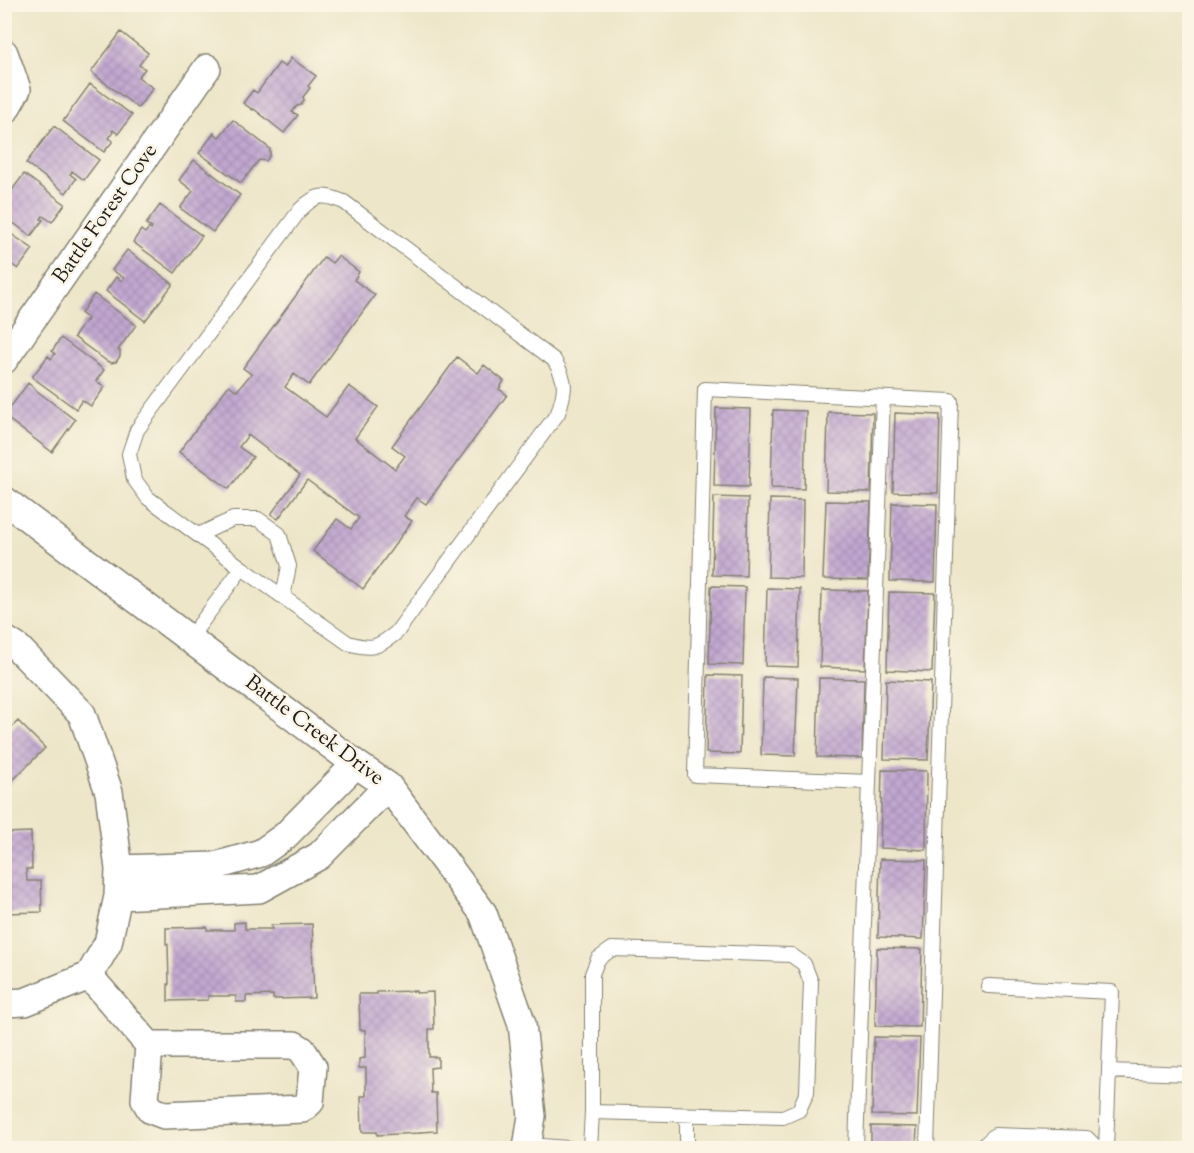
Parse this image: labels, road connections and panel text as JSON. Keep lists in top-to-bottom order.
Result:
{
  "streets": {
    "street": ["Battle Forest Cove", "Battle Creek Drive"]
  }
}
